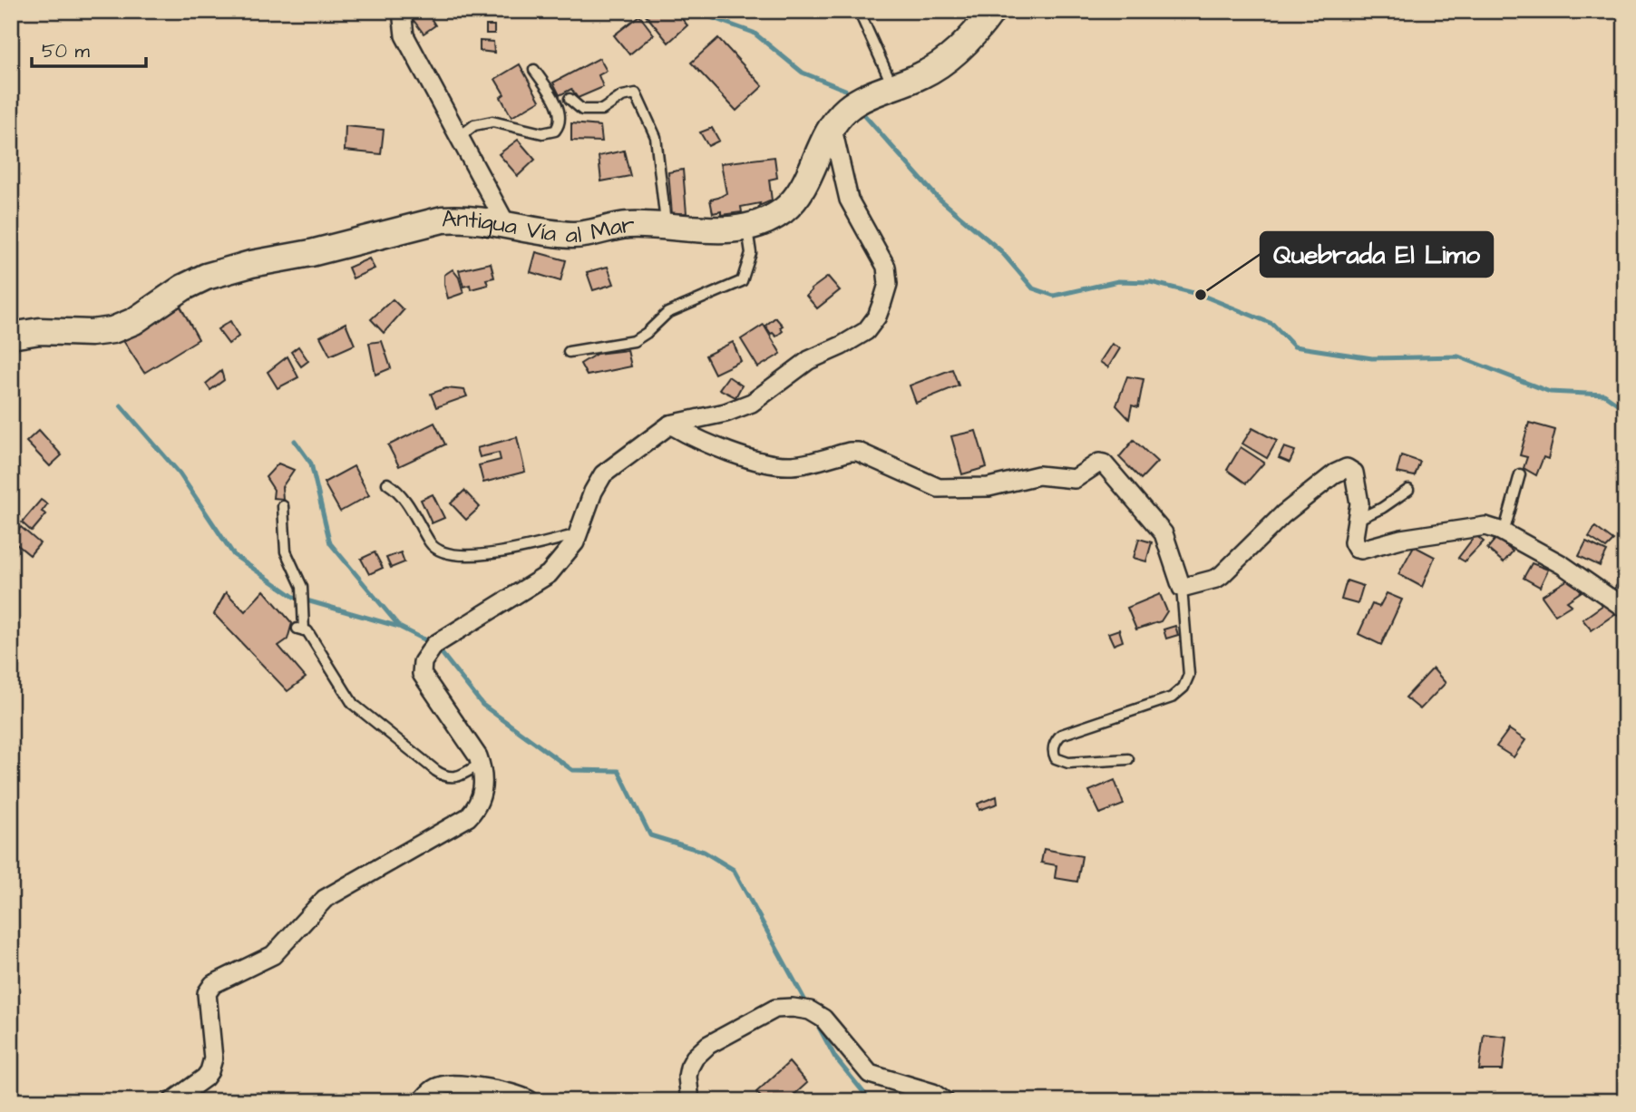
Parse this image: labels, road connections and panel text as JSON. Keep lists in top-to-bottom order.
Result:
{
  "streets": {
    "main road": ["Antigua Vía al Mar"]
  },
  "places": ["Quebrada El Limo"],
  "scale_bar": "50 m"
}
